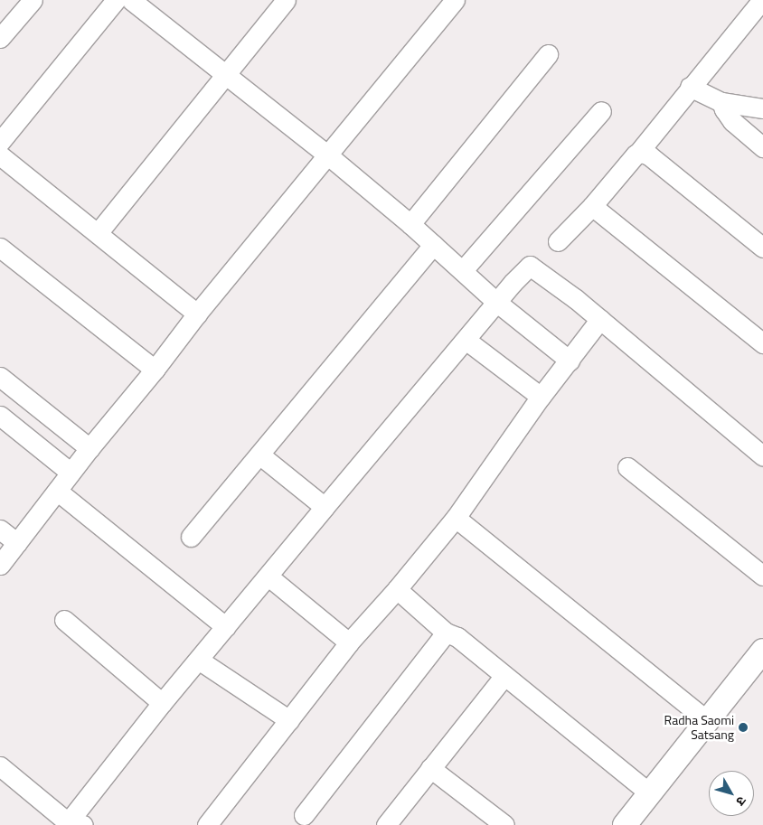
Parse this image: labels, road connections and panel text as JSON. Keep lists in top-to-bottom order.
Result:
{
  "places": ["Radha Saomi Satsang"],
  "north": "bottom right"
}
